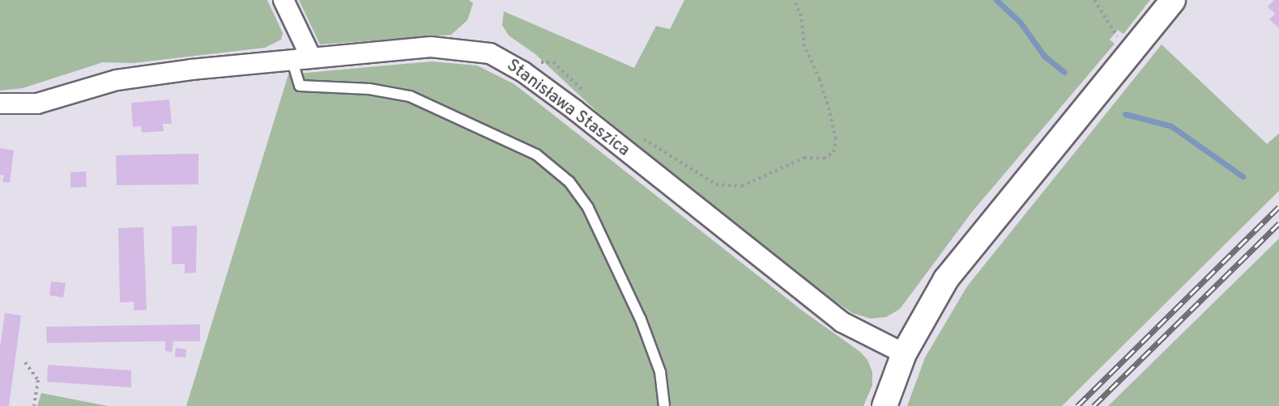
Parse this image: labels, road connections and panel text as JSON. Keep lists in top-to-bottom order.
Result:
{
  "streets": {
    "street": ["Stanisława Staszica"]
  }
}
